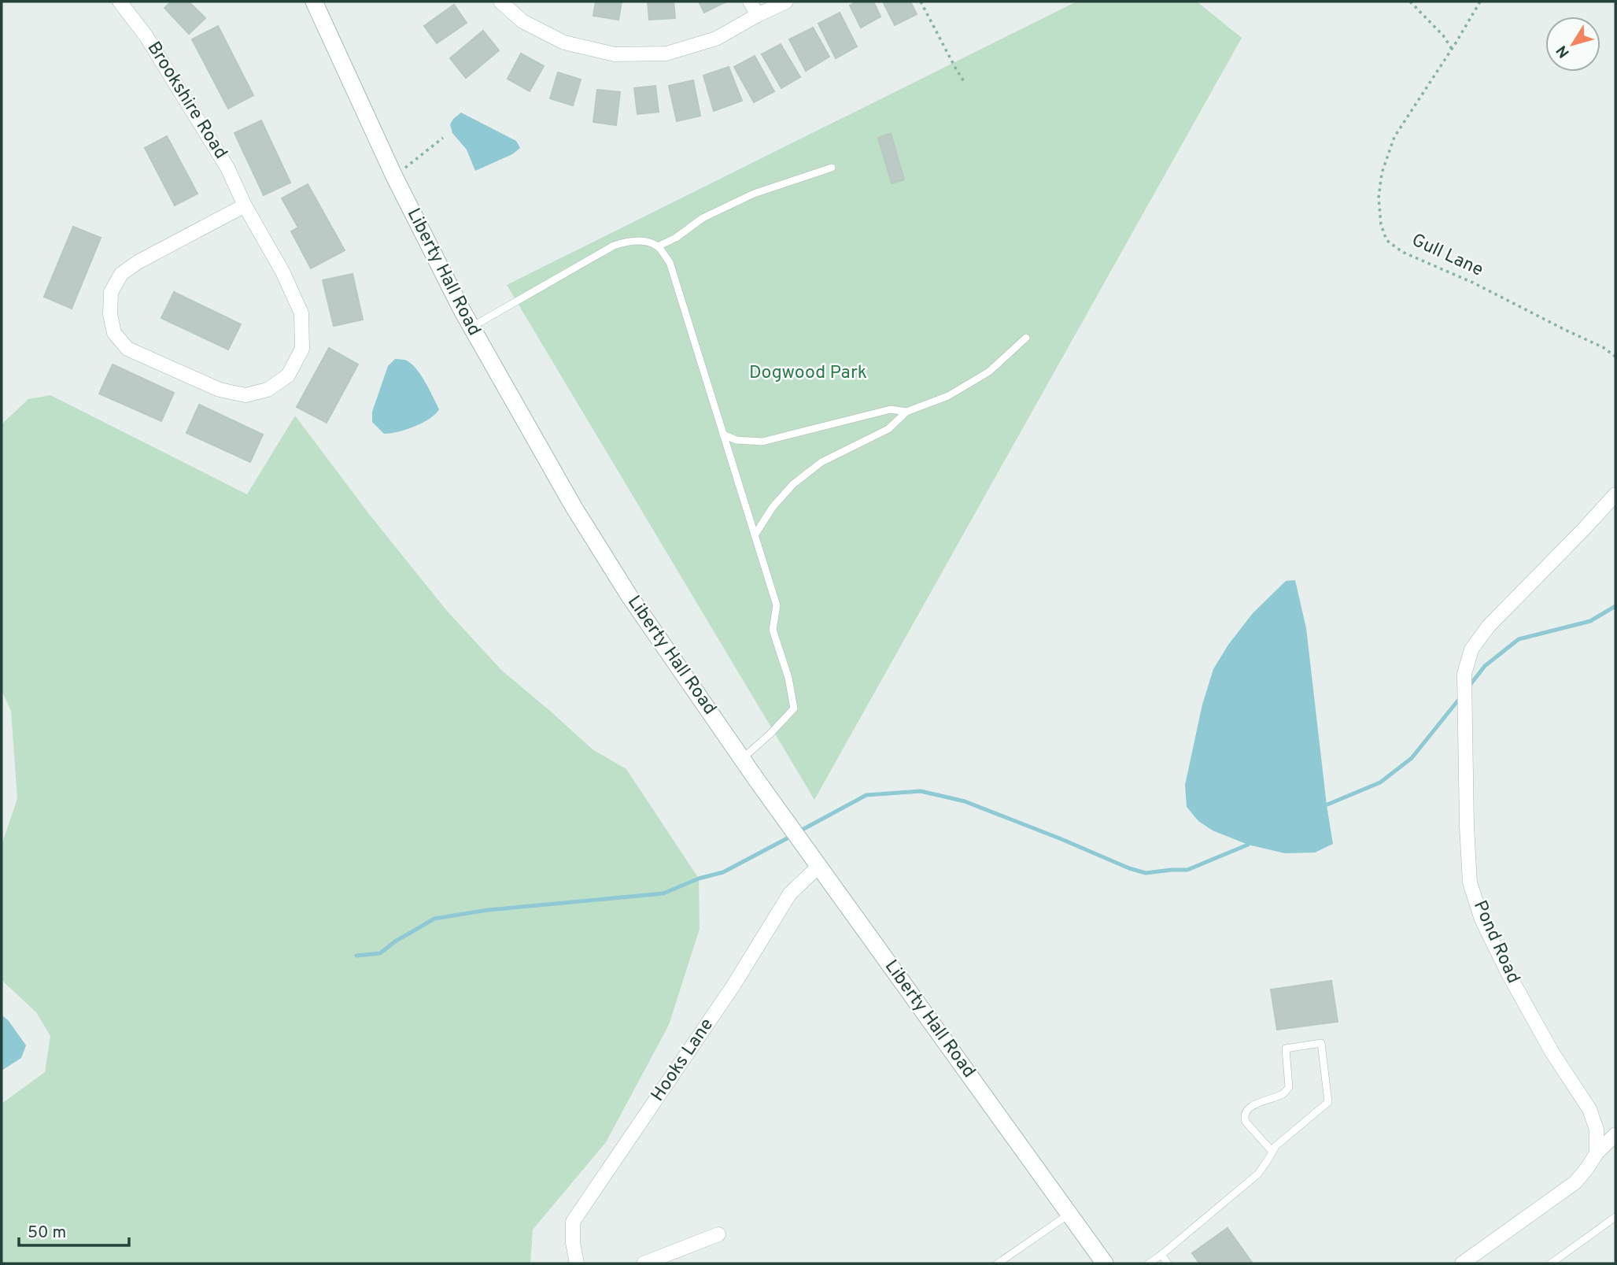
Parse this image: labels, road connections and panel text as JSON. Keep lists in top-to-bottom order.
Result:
{
  "streets": {
    "main road": ["Liberty Hall Road"],
    "street": ["Brookshire Road", "Pond Road", "Hooks Lane"],
    "path": ["Gull Lane"]
  },
  "crossings": [
    ["Liberty Hall Road", "Hooks Lane"]
  ],
  "parks": ["Dogwood Park"],
  "scale_bar": "50 m",
  "north": "bottom left"
}
